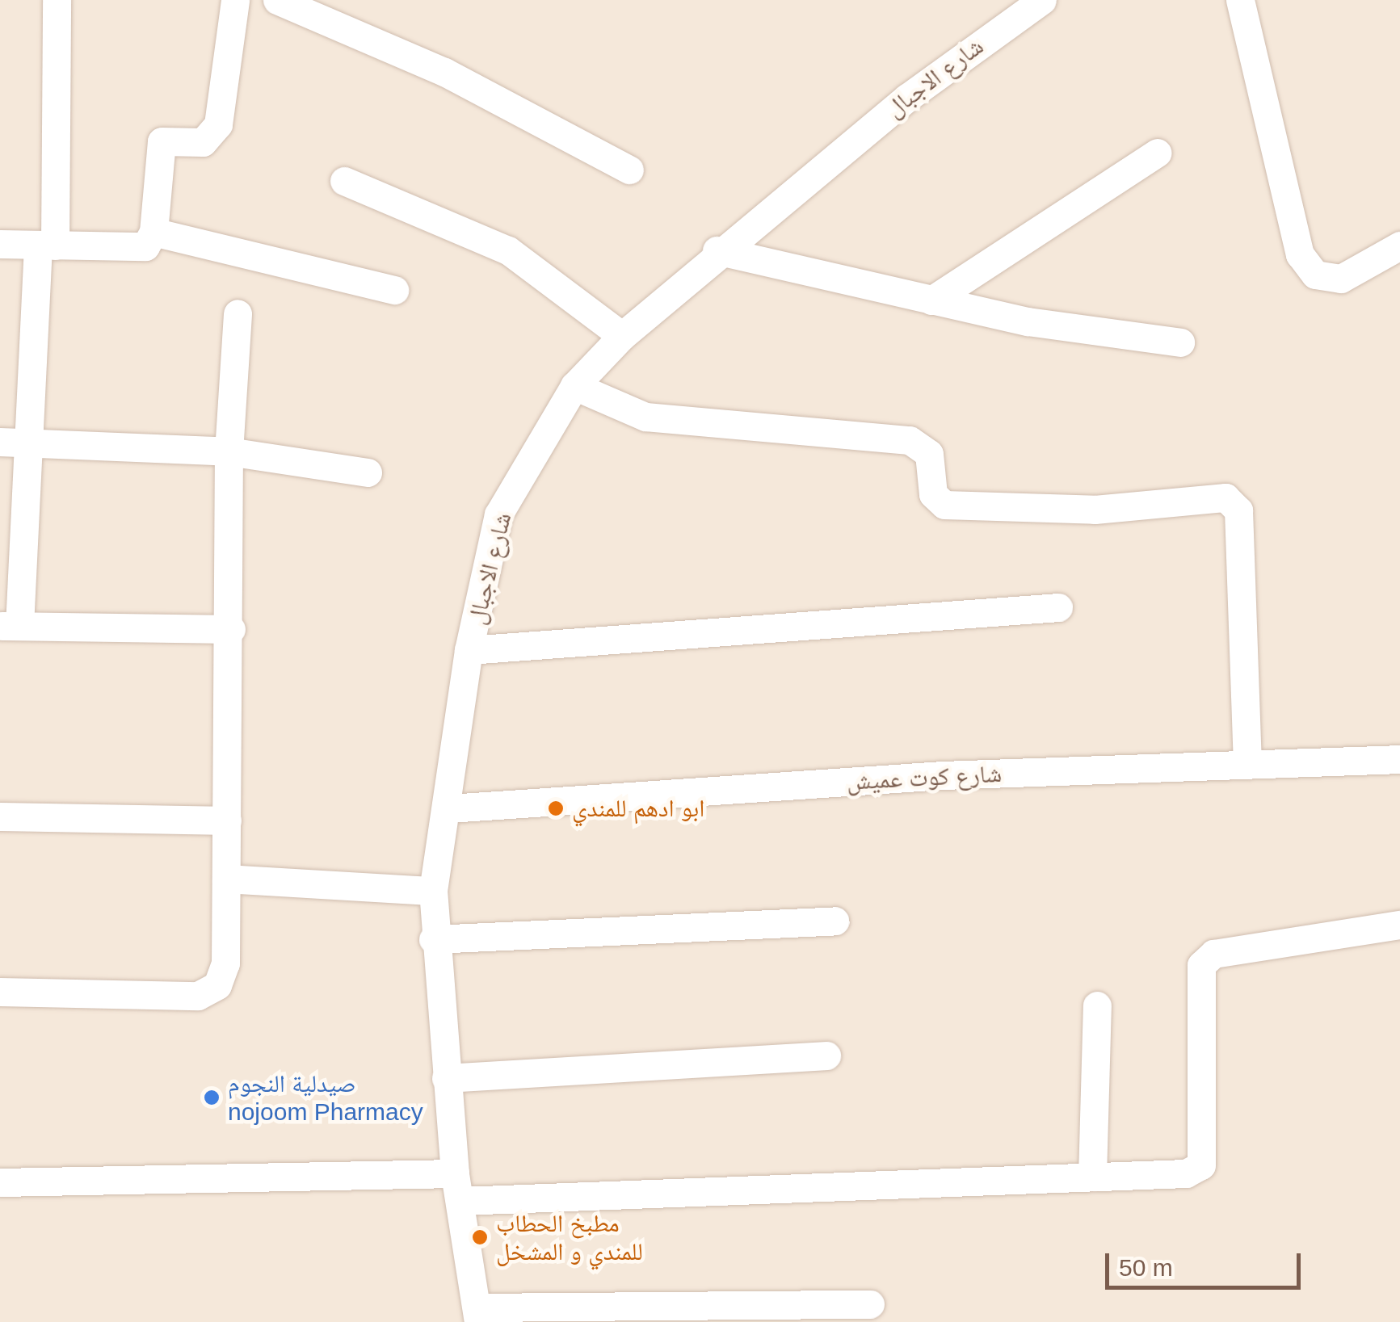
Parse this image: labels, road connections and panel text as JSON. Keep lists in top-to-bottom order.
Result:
{
  "streets": {
    "street": ["شارع الاجبال", "شارع كوت عميش"]
  },
  "crossings": [
    ["شارع الاجبال", "شارع كوت عميش"]
  ],
  "places": ["ابو ادهم للمندي", "صيدلية النجوم nojoom Pharmacy", "مطبخ الحطاب للمندي و المشخل"],
  "scale_bar": "50 m"
}
